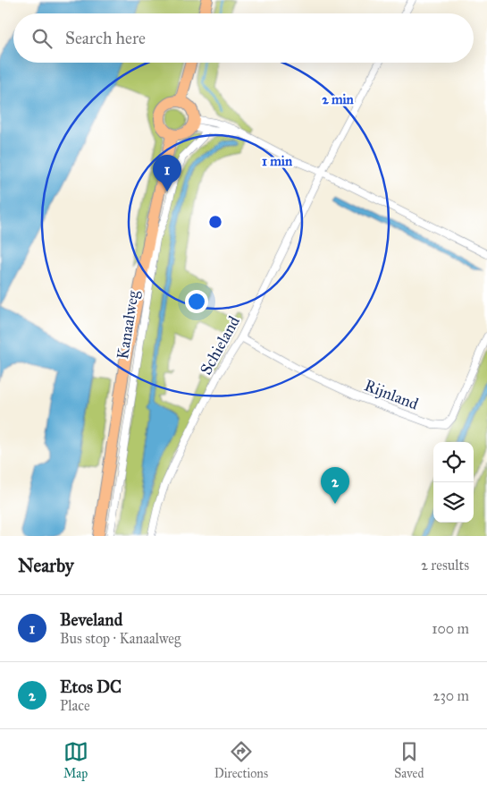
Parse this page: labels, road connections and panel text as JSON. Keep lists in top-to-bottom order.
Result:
{
  "streets": {
    "main road": ["Kanaalweg"],
    "street": ["Schieland", "Rijnland"]
  },
  "crossings": [
    ["Schieland", "Rijnland"]
  ],
  "page": {
    "search": "Search here",
    "pins": ["1", "2"],
    "heading": ["Nearby", "2 results"],
    "list": [
      {
        "mark": "1",
        "name": "Beveland",
        "note": "Bus stop · Kanaalweg",
        "value": "100 m"
      },
      {
        "mark": "2",
        "name": "Etos DC",
        "note": "Place",
        "value": "230 m"
      }
    ],
    "nav": ["Map", "Directions", "Saved"]
  },
  "rings": ["2 min", "1 min"]
}
